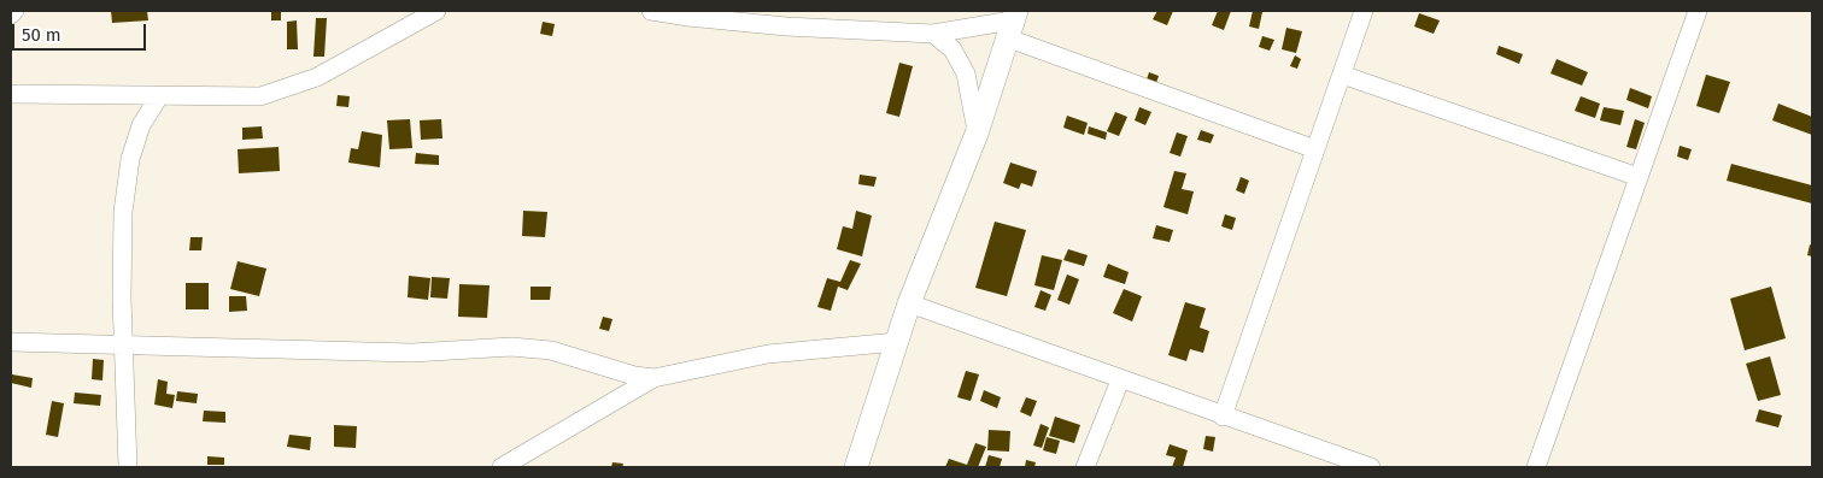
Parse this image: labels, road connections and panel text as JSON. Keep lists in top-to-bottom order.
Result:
{
  "scale_bar": "50 m"
}
